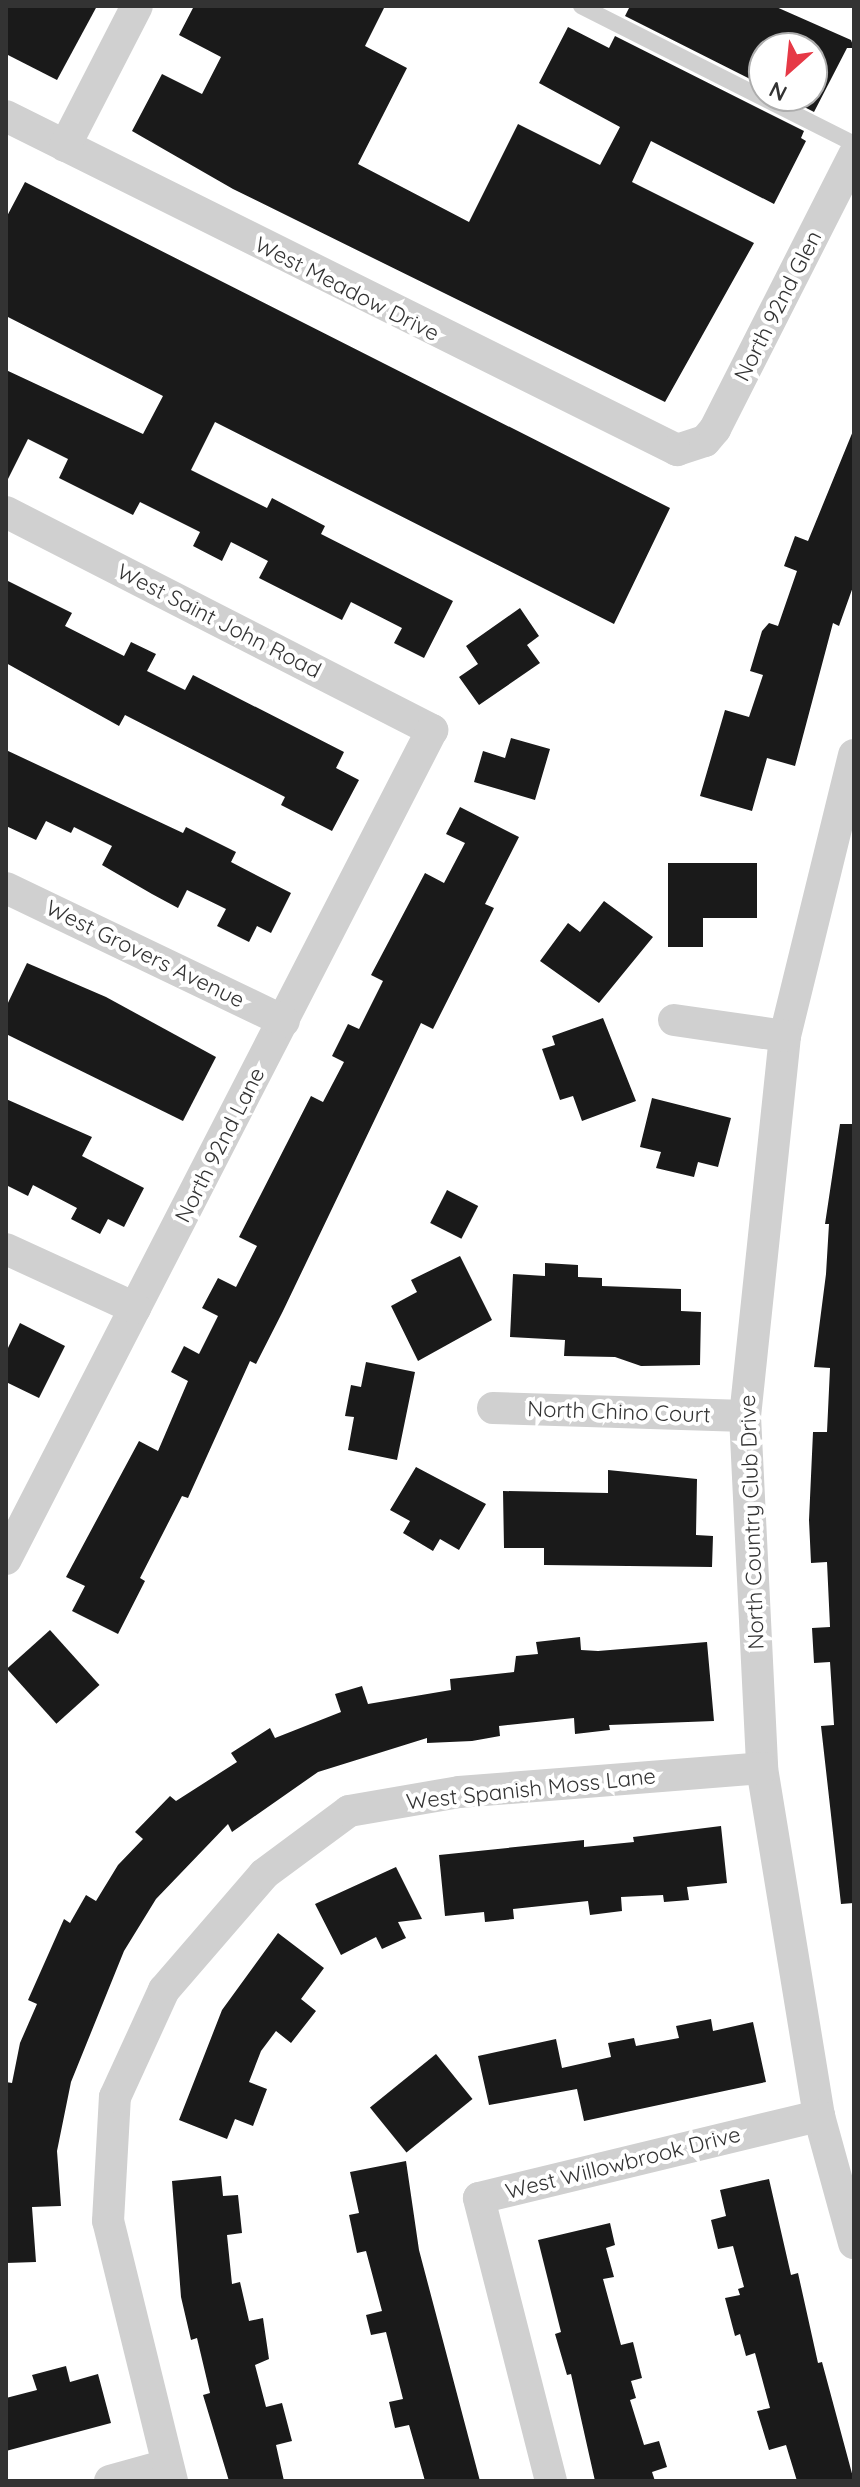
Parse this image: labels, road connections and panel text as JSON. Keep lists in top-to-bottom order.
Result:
{
  "streets": {
    "street": [
      "West Meadow Drive",
      "North 92nd Glen",
      "West Saint John Road",
      "West Grovers Avenue",
      "North 92nd Lane",
      "North Chino Court",
      "North Country Club Drive",
      "West Spanish Moss Lane",
      "West Willowbrook Drive"
    ]
  },
  "crossings": [
    ["West Meadow Drive", "North 92nd Glen"],
    ["West Saint John Road", "North 92nd Lane"],
    ["West Grovers Avenue", "North 92nd Lane"],
    ["North Chino Court", "North Country Club Drive"],
    ["North Country Club Drive", "West Spanish Moss Lane"],
    ["North Country Club Drive", "West Willowbrook Drive"]
  ],
  "north": "bottom left"
}
